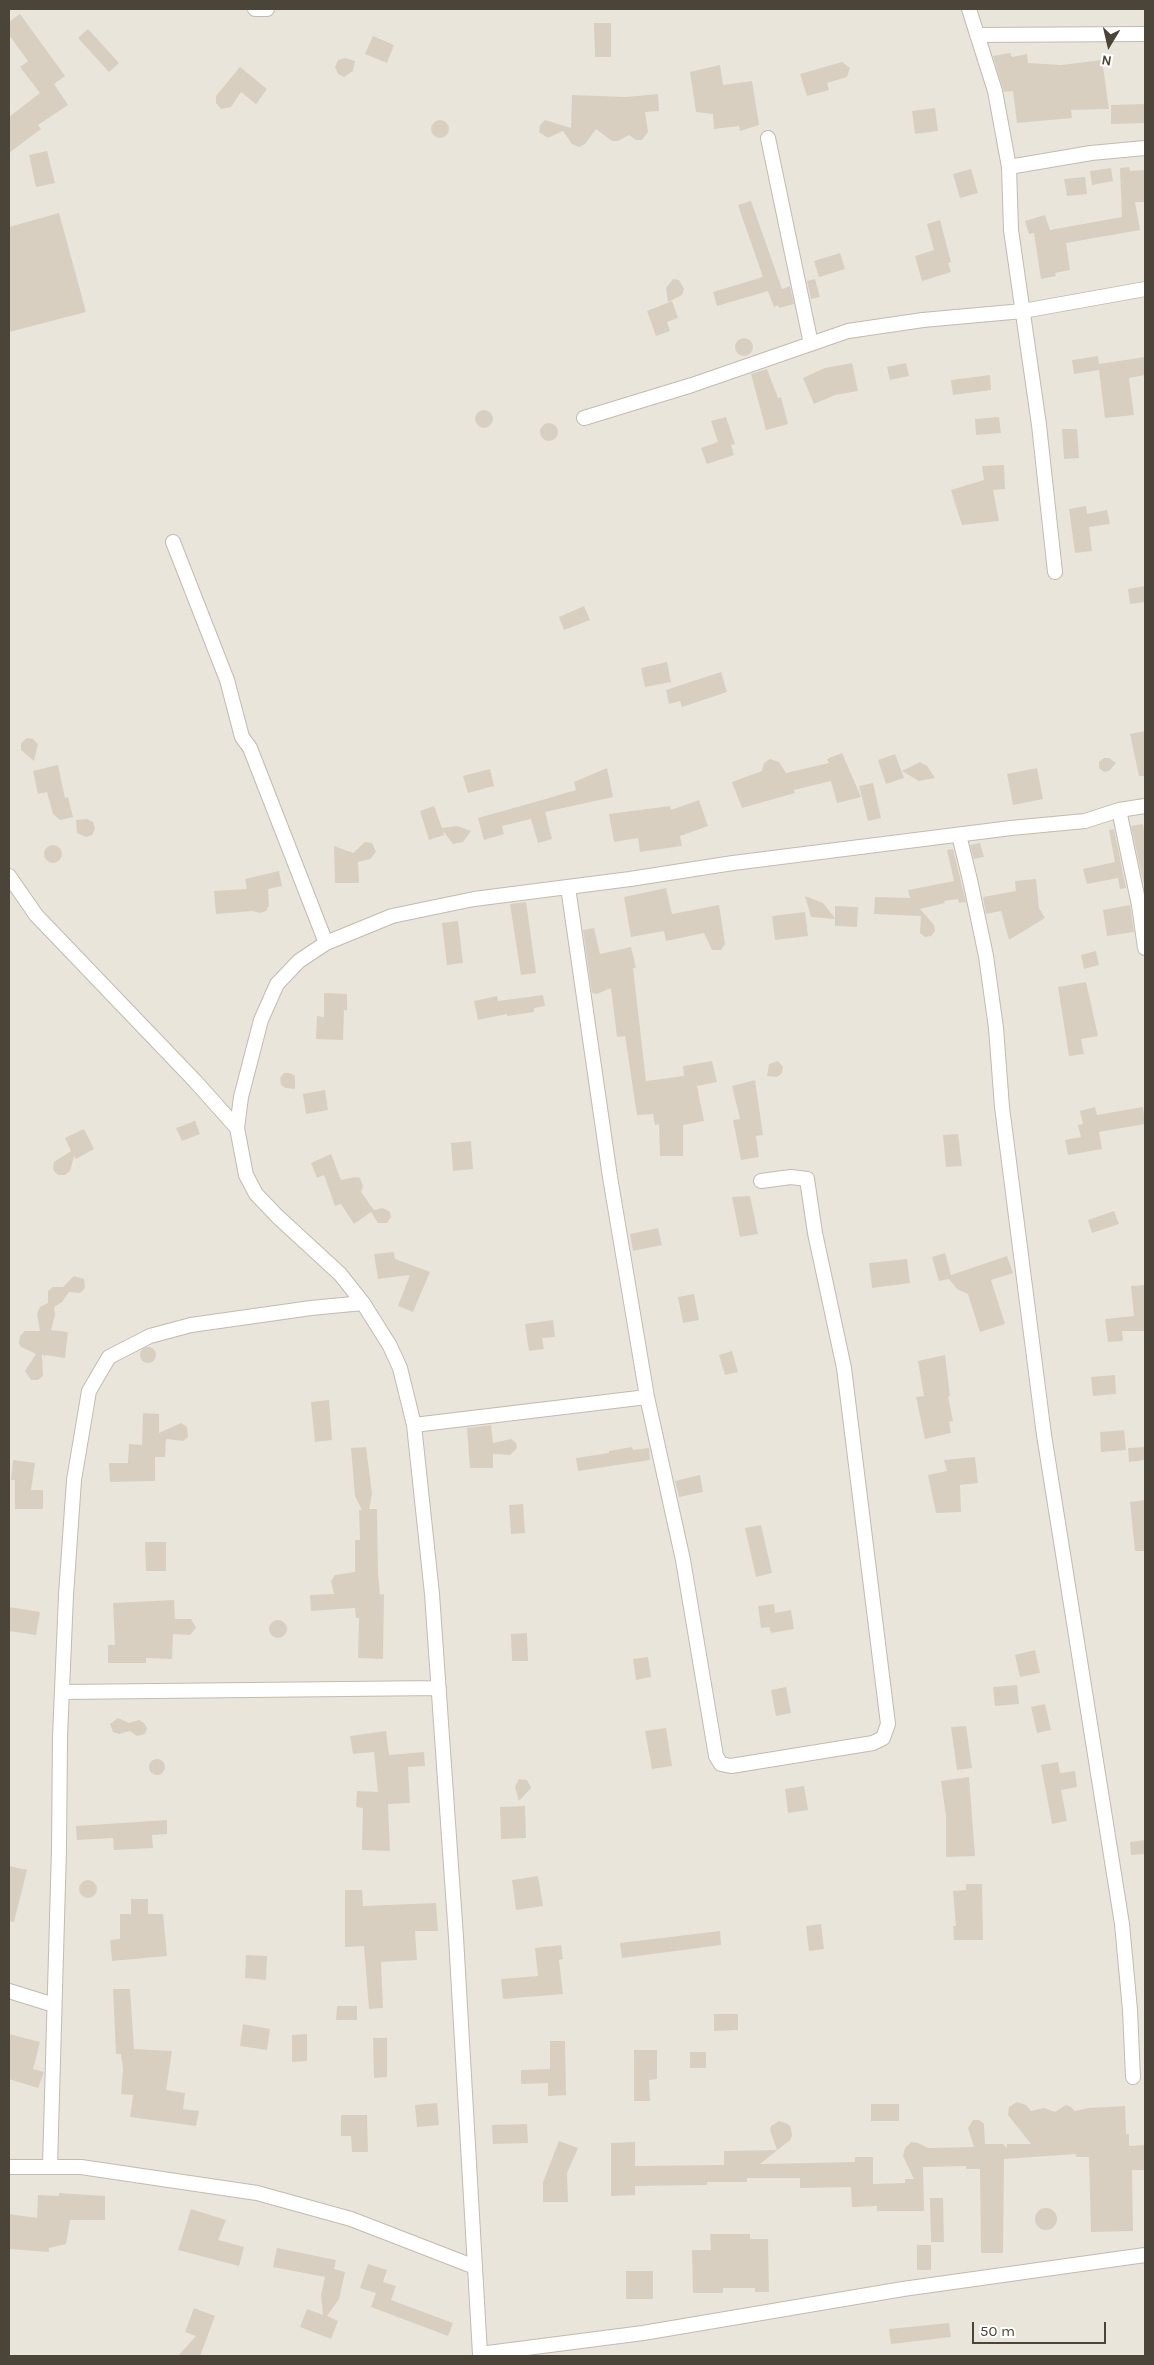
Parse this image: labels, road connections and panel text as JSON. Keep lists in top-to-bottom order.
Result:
{
  "scale_bar": "50 m",
  "north": "bottom"
}
